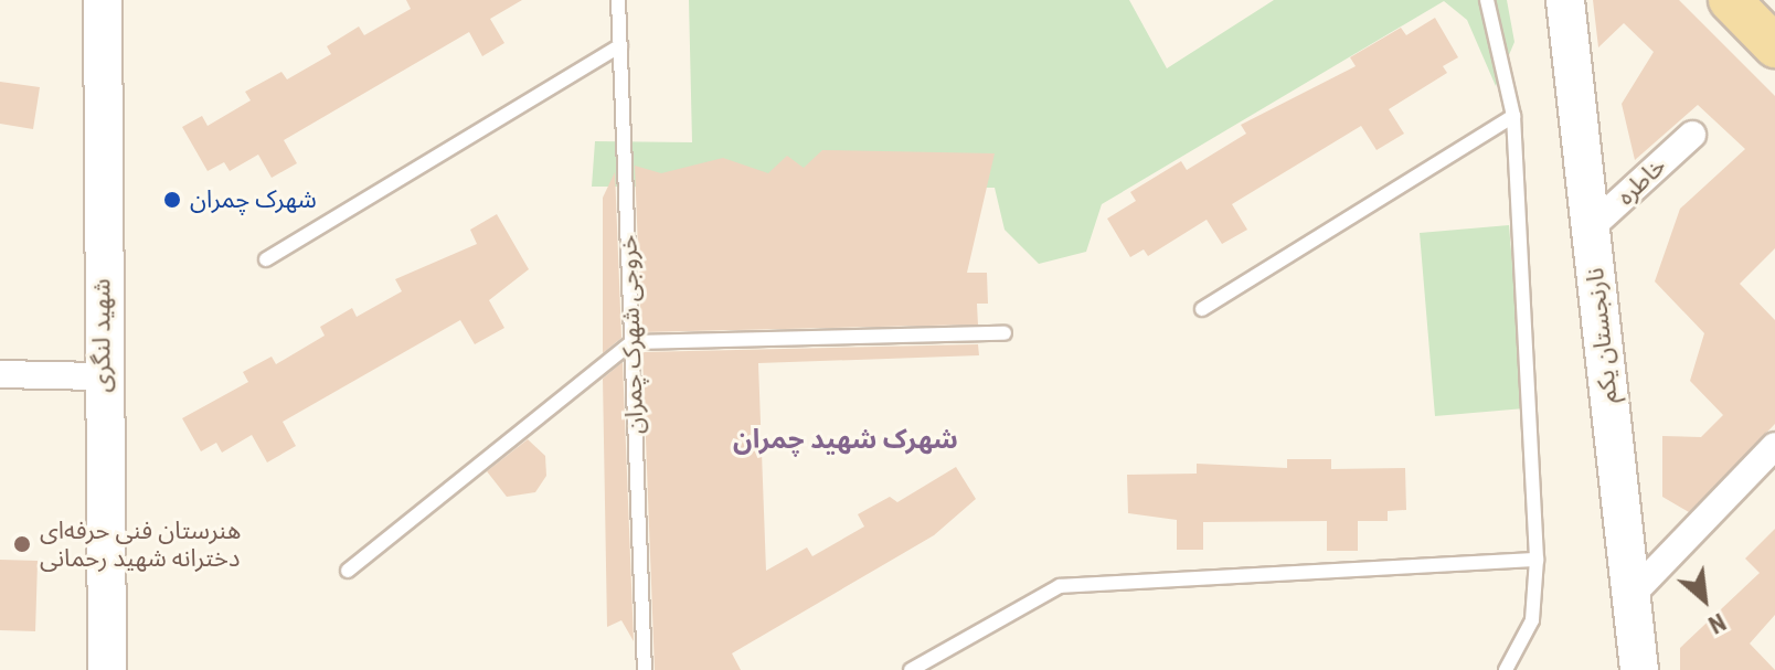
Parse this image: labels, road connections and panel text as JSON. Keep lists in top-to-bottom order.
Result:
{
  "streets": {
    "main road": ["شهید لنگری", "نارنجستان یکم"],
    "street": ["خاطره"],
    "lane": ["خروجی شهرک چمران"]
  },
  "crossings": [
    ["خاطره", "نارنجستان یکم"]
  ],
  "districts": ["شهرک شهید چمران"],
  "places": ["شهرک چمران", "هنرستان فنی حرفه‌ای دخترانه شهید رحمانی"],
  "north": "bottom right"
}
